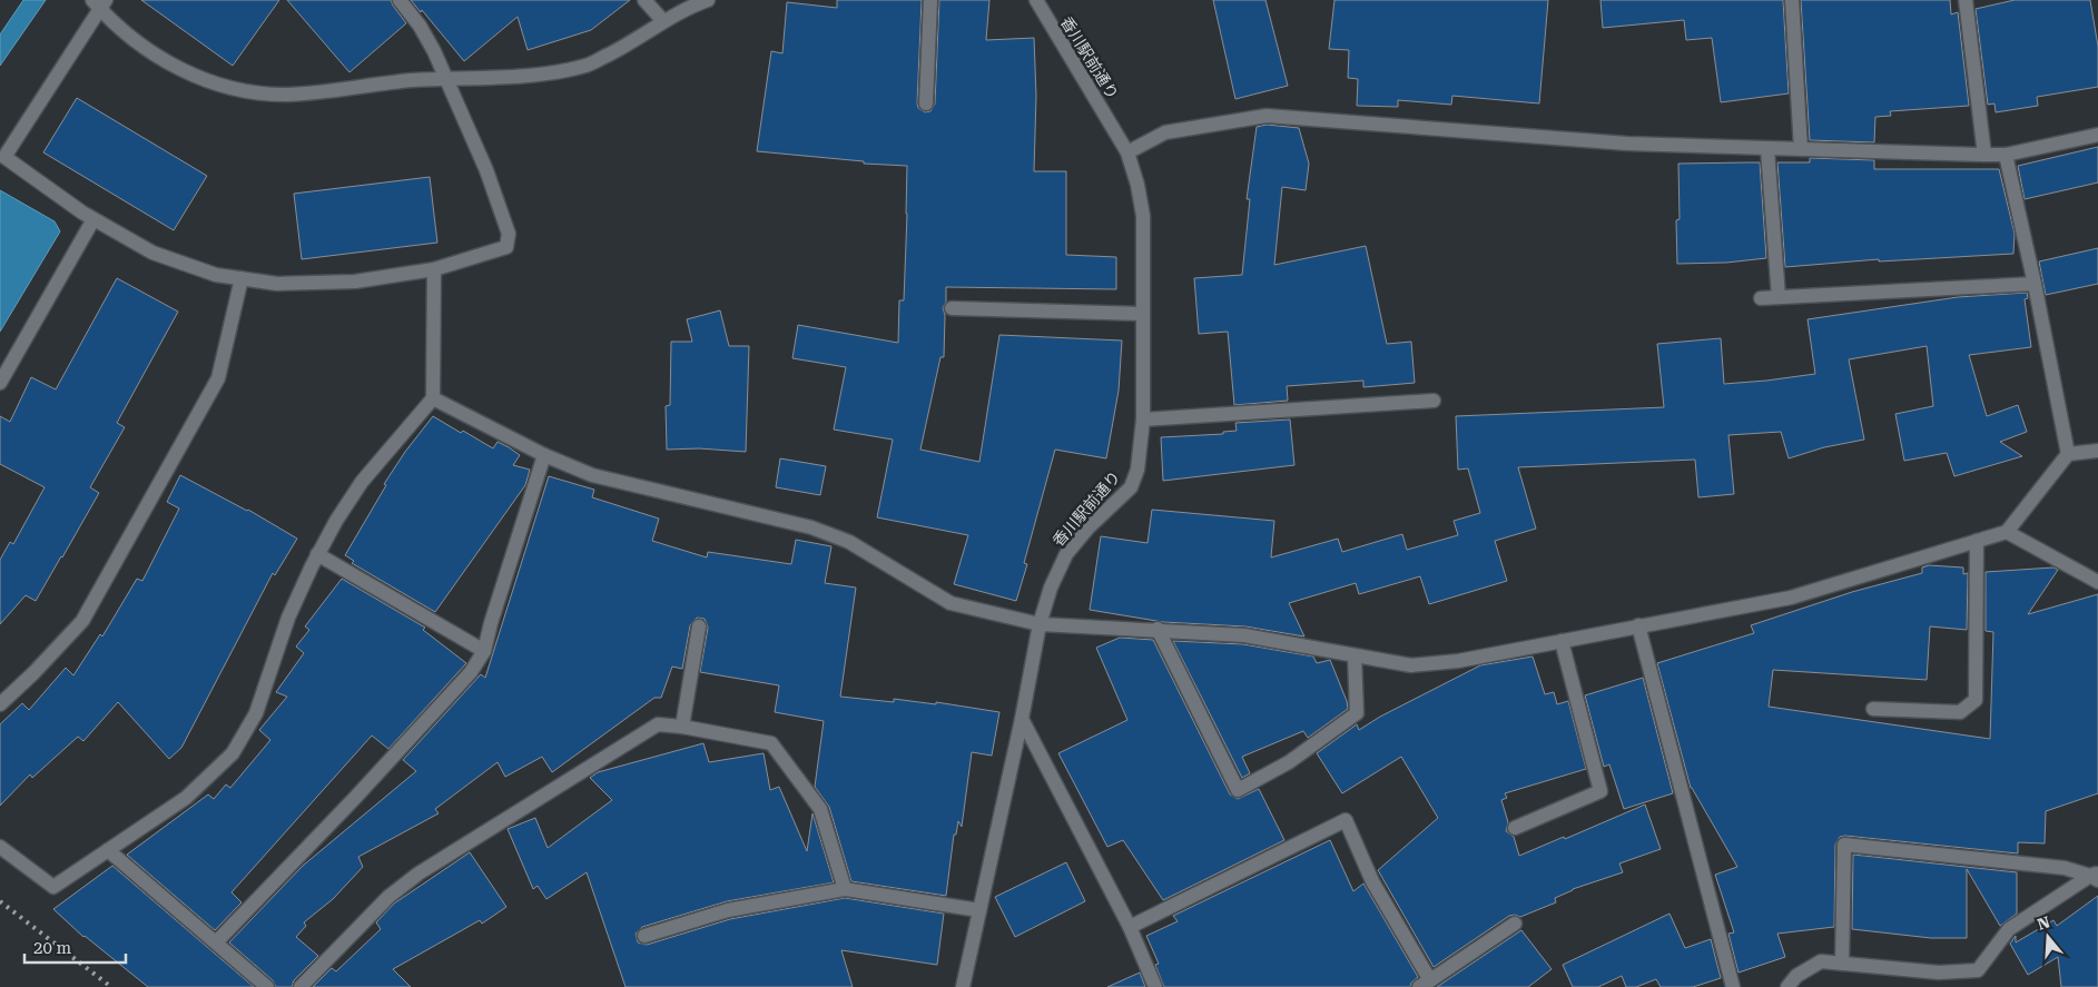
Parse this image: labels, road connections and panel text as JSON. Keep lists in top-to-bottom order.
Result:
{
  "streets": {
    "street": ["香川駅前通り"]
  },
  "scale_bar": "20 m",
  "north": "top"
}
